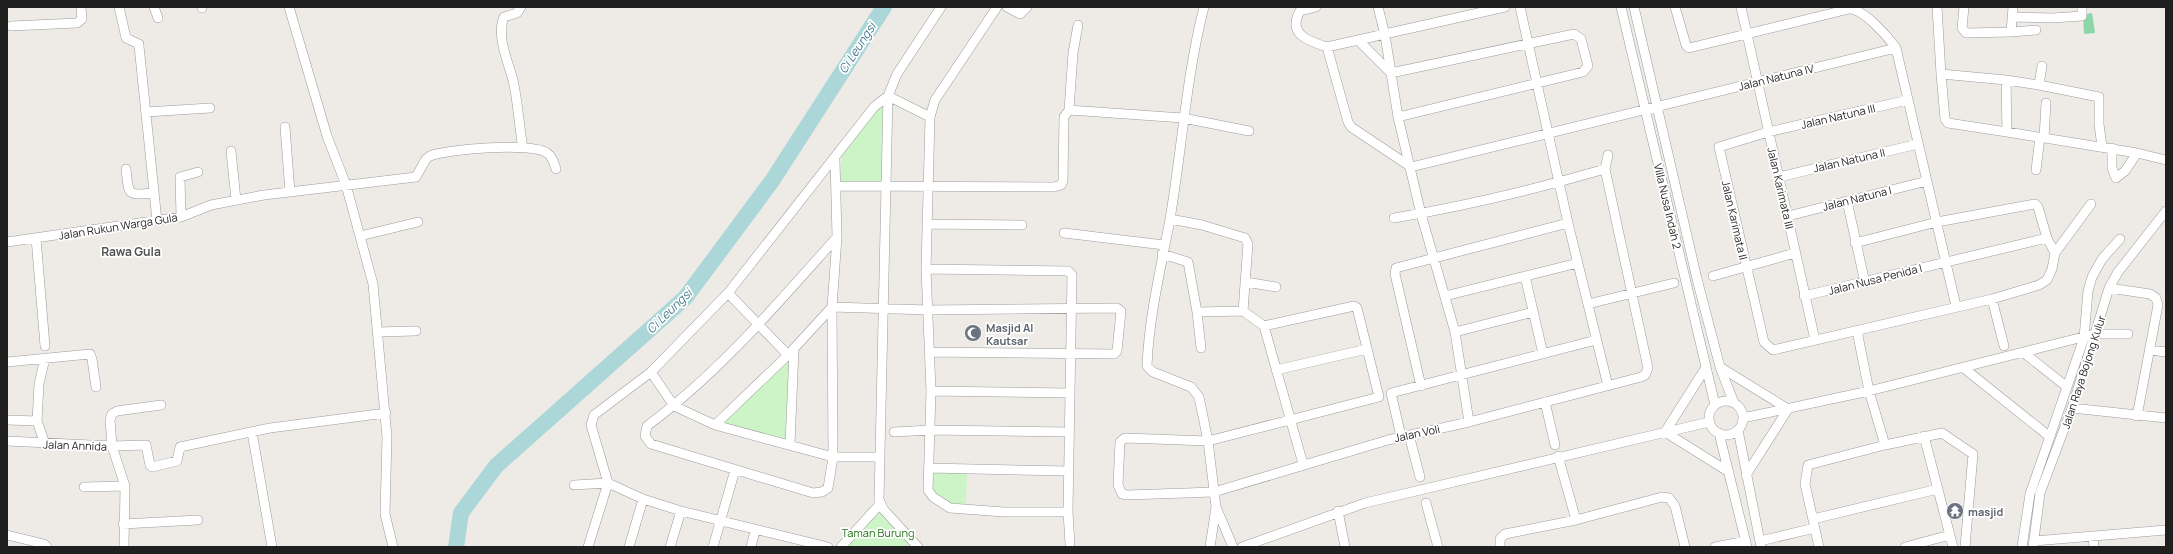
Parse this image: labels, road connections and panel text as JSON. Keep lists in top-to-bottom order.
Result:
{
  "streets": {
    "street": [
      "Jalan Natuna IV",
      "Jalan Natuna III",
      "Jalan Natuna II",
      "Jalan Karimata III",
      "Jalan Natuna I",
      "Villa Nusa Indah 2",
      "Jalan Karimata II",
      "Jalan Rukun Warga Gula",
      "Jalan Nusa Penida I",
      "Jalan Raya Bojong Kulur",
      "Jalan Voli",
      "Jalan Annida"
    ]
  },
  "crossings": [
    ["Jalan Natuna IV", "Jalan Karimata III"],
    ["Jalan Natuna IV", "Villa Nusa Indah 2"],
    ["Jalan Natuna III", "Jalan Karimata III"],
    ["Jalan Natuna III", "Jalan Karimata II"],
    ["Jalan Natuna II", "Jalan Karimata III"],
    ["Jalan Karimata III", "Jalan Natuna I"],
    ["Jalan Karimata III", "Jalan Karimata II"],
    ["Jalan Karimata III", "Jalan Nusa Penida I"]
  ],
  "districts": ["Rawa Gula"],
  "water": ["Ci Leungsi"],
  "parks": ["Taman Burung"],
  "places": {
    "mosque": ["Masjid Al Kautsar"],
    "temple": ["masjid"]
  }
}
